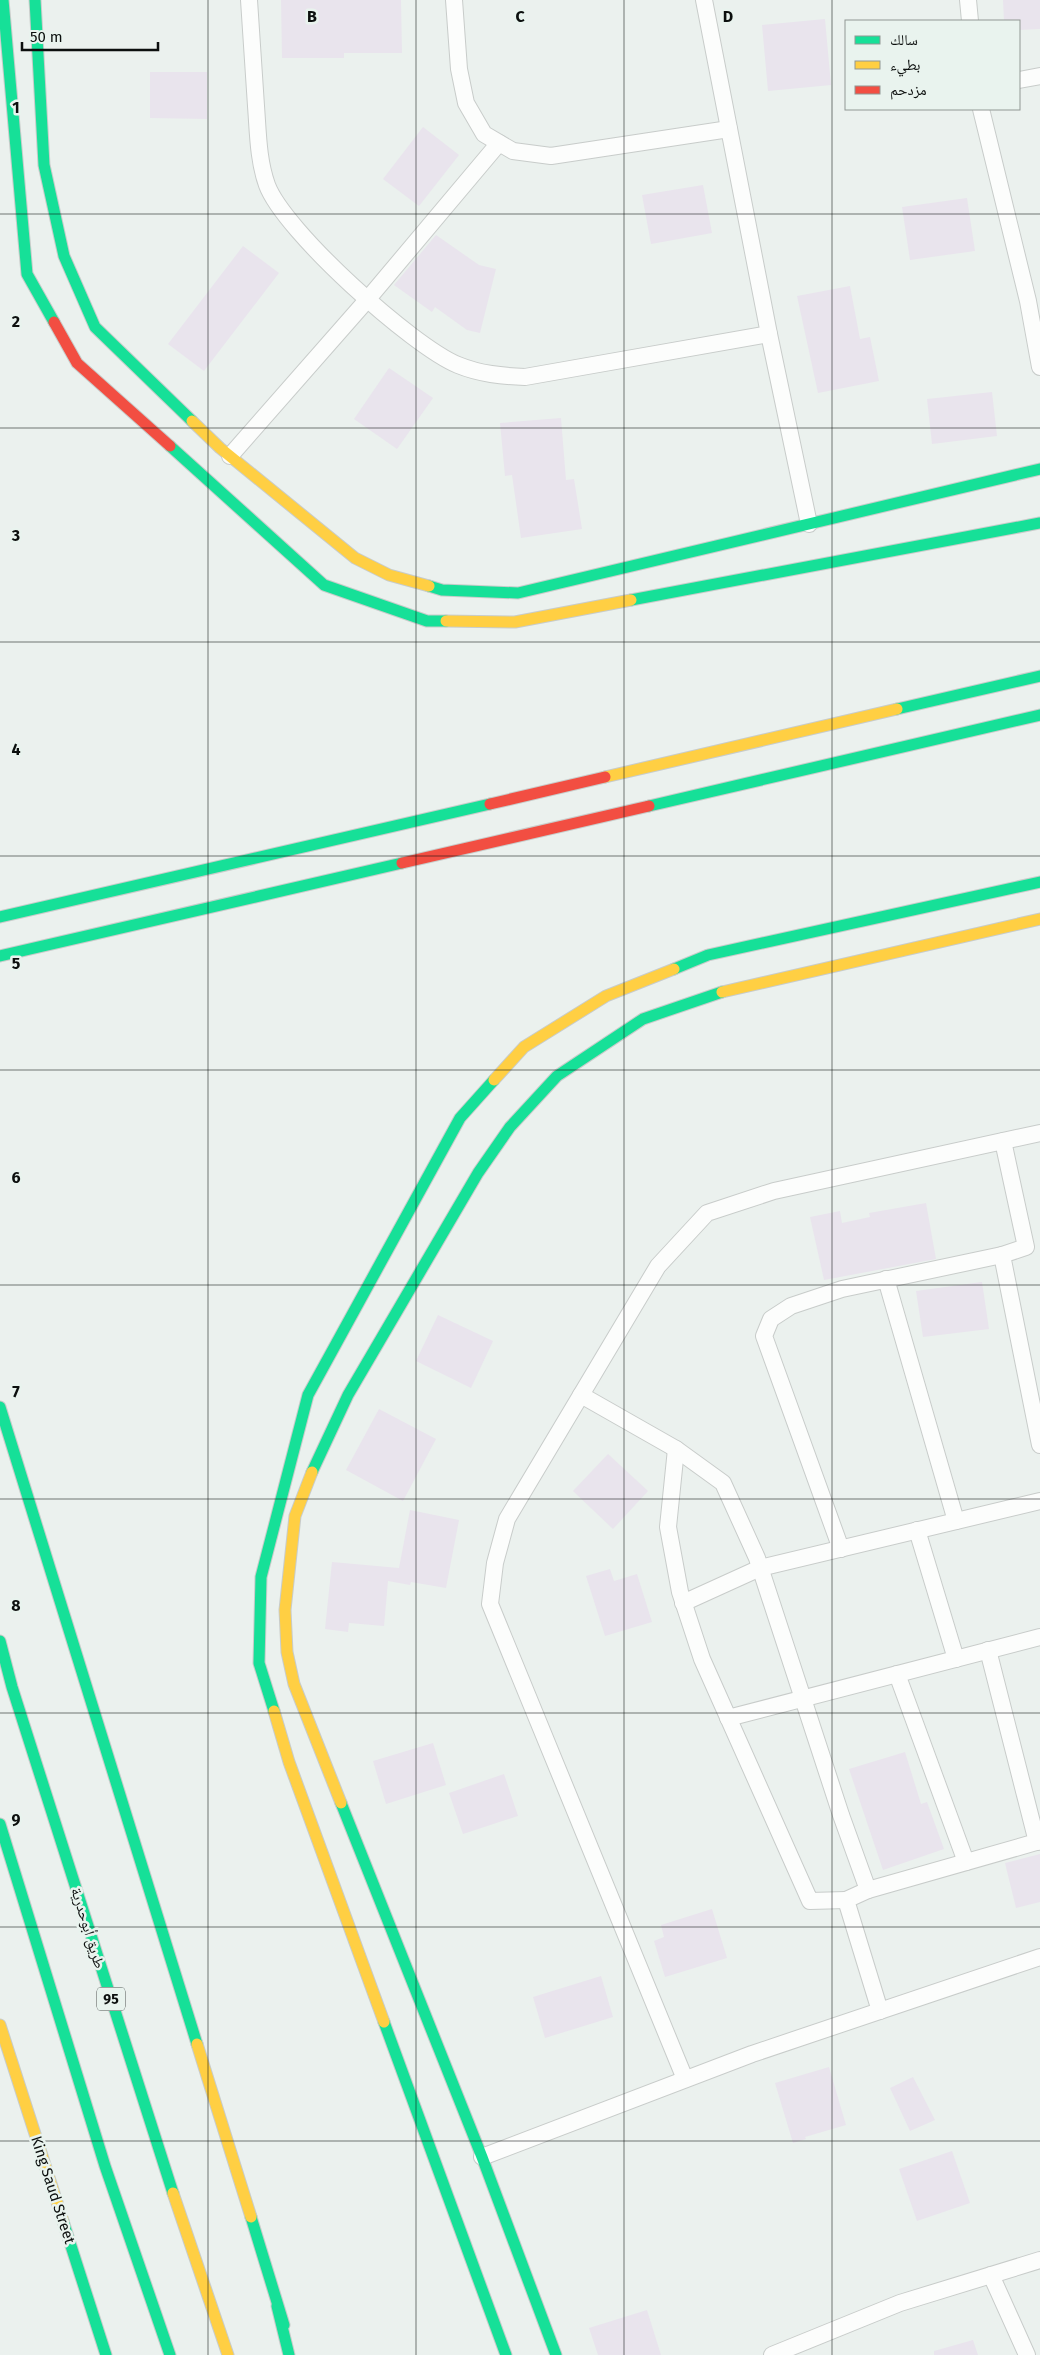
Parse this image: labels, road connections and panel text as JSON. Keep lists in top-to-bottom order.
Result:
{
  "streets": {
    "main road": ["طريق أبوحدرية", "95", "King Saud Street"]
  },
  "legend": ["سالك", "بطيء", "مزدحم"],
  "scale_bar": "50 m",
  "grid": {
    "columns": ["B", "C", "D"],
    "rows": [
      "1",
      "2",
      "3",
      "4",
      "5",
      "6",
      "7",
      "8",
      "9"
    ]
  }
}
